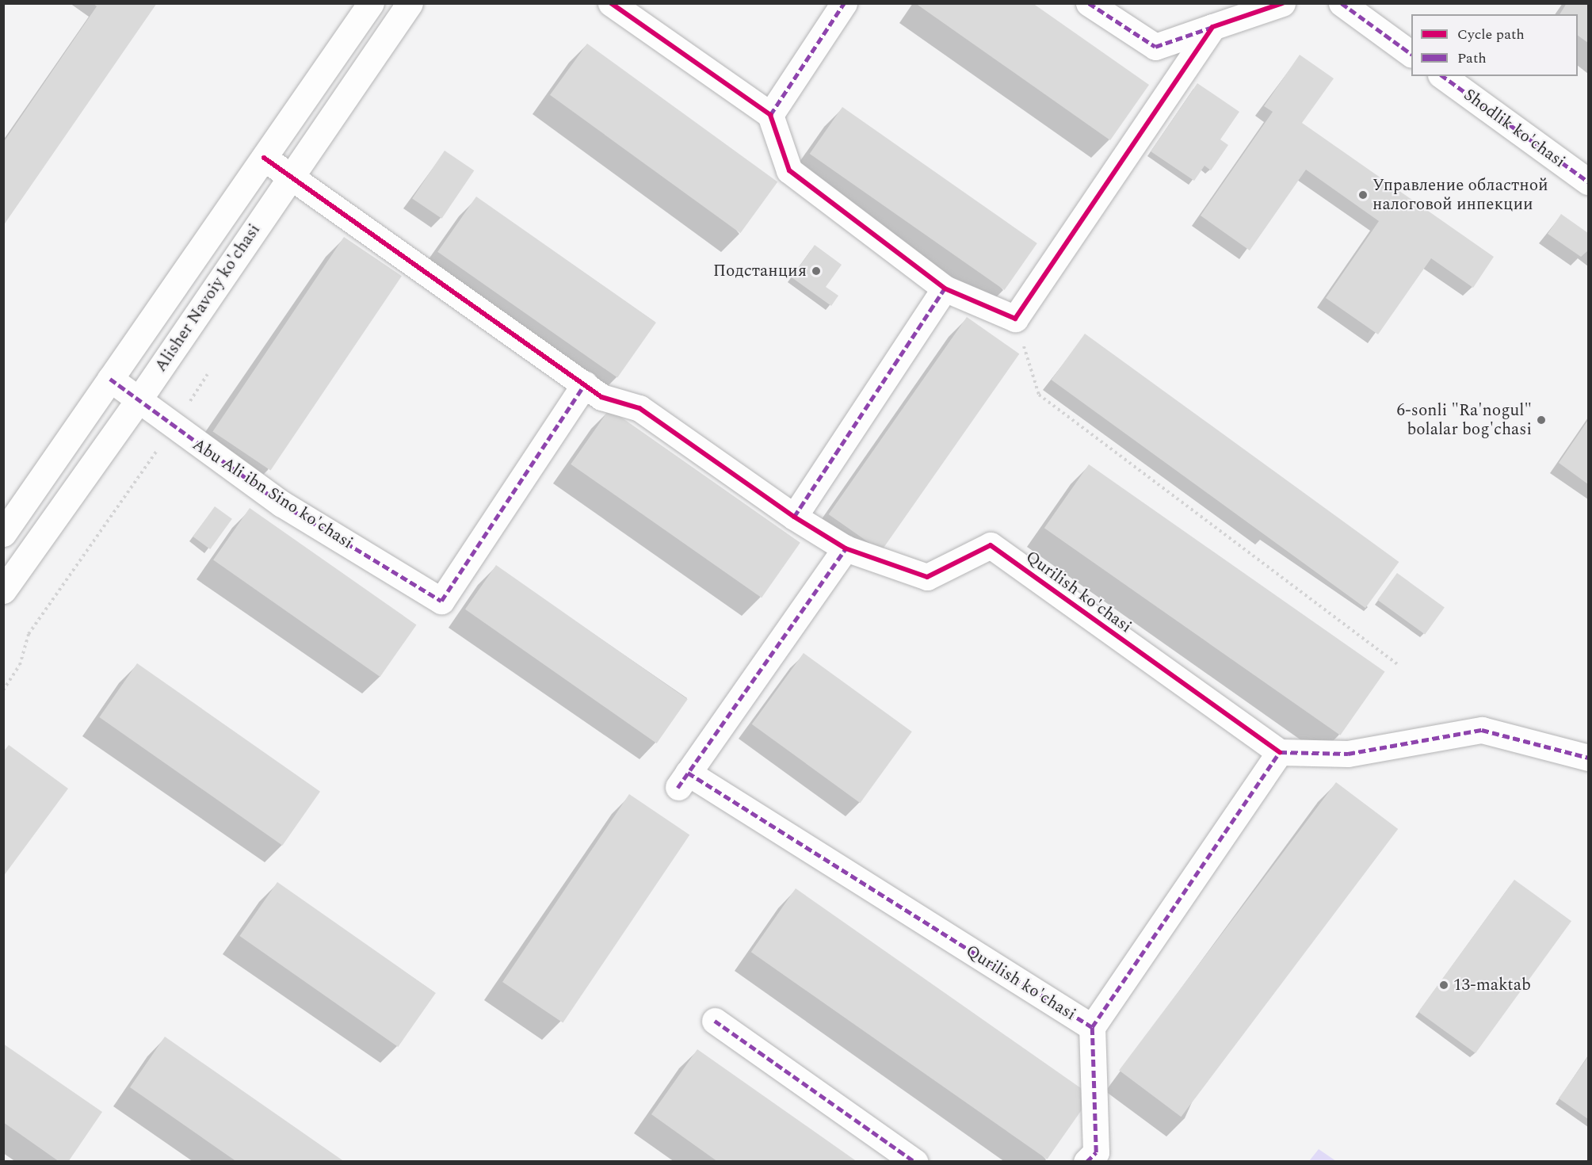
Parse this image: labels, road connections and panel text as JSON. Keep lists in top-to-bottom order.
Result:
{
  "streets": {
    "street": [
      "Shodlik ko'chasi",
      "Alisher Navoiy ko'chasi",
      "Abu Ali ibn Sino ko'chasi",
      "Qurilish ko'chasi"
    ]
  },
  "crossings": [
    ["Alisher Navoiy ko'chasi", "Abu Ali ibn Sino ko'chasi"]
  ],
  "places": [
    "Управление областной налоговой инпекции",
    "Подстанция",
    "6-sonli \"Ra'nogul\" bolalar bog'chasi",
    "13-maktab"
  ],
  "legend": ["Cycle path", "Path"]
}
